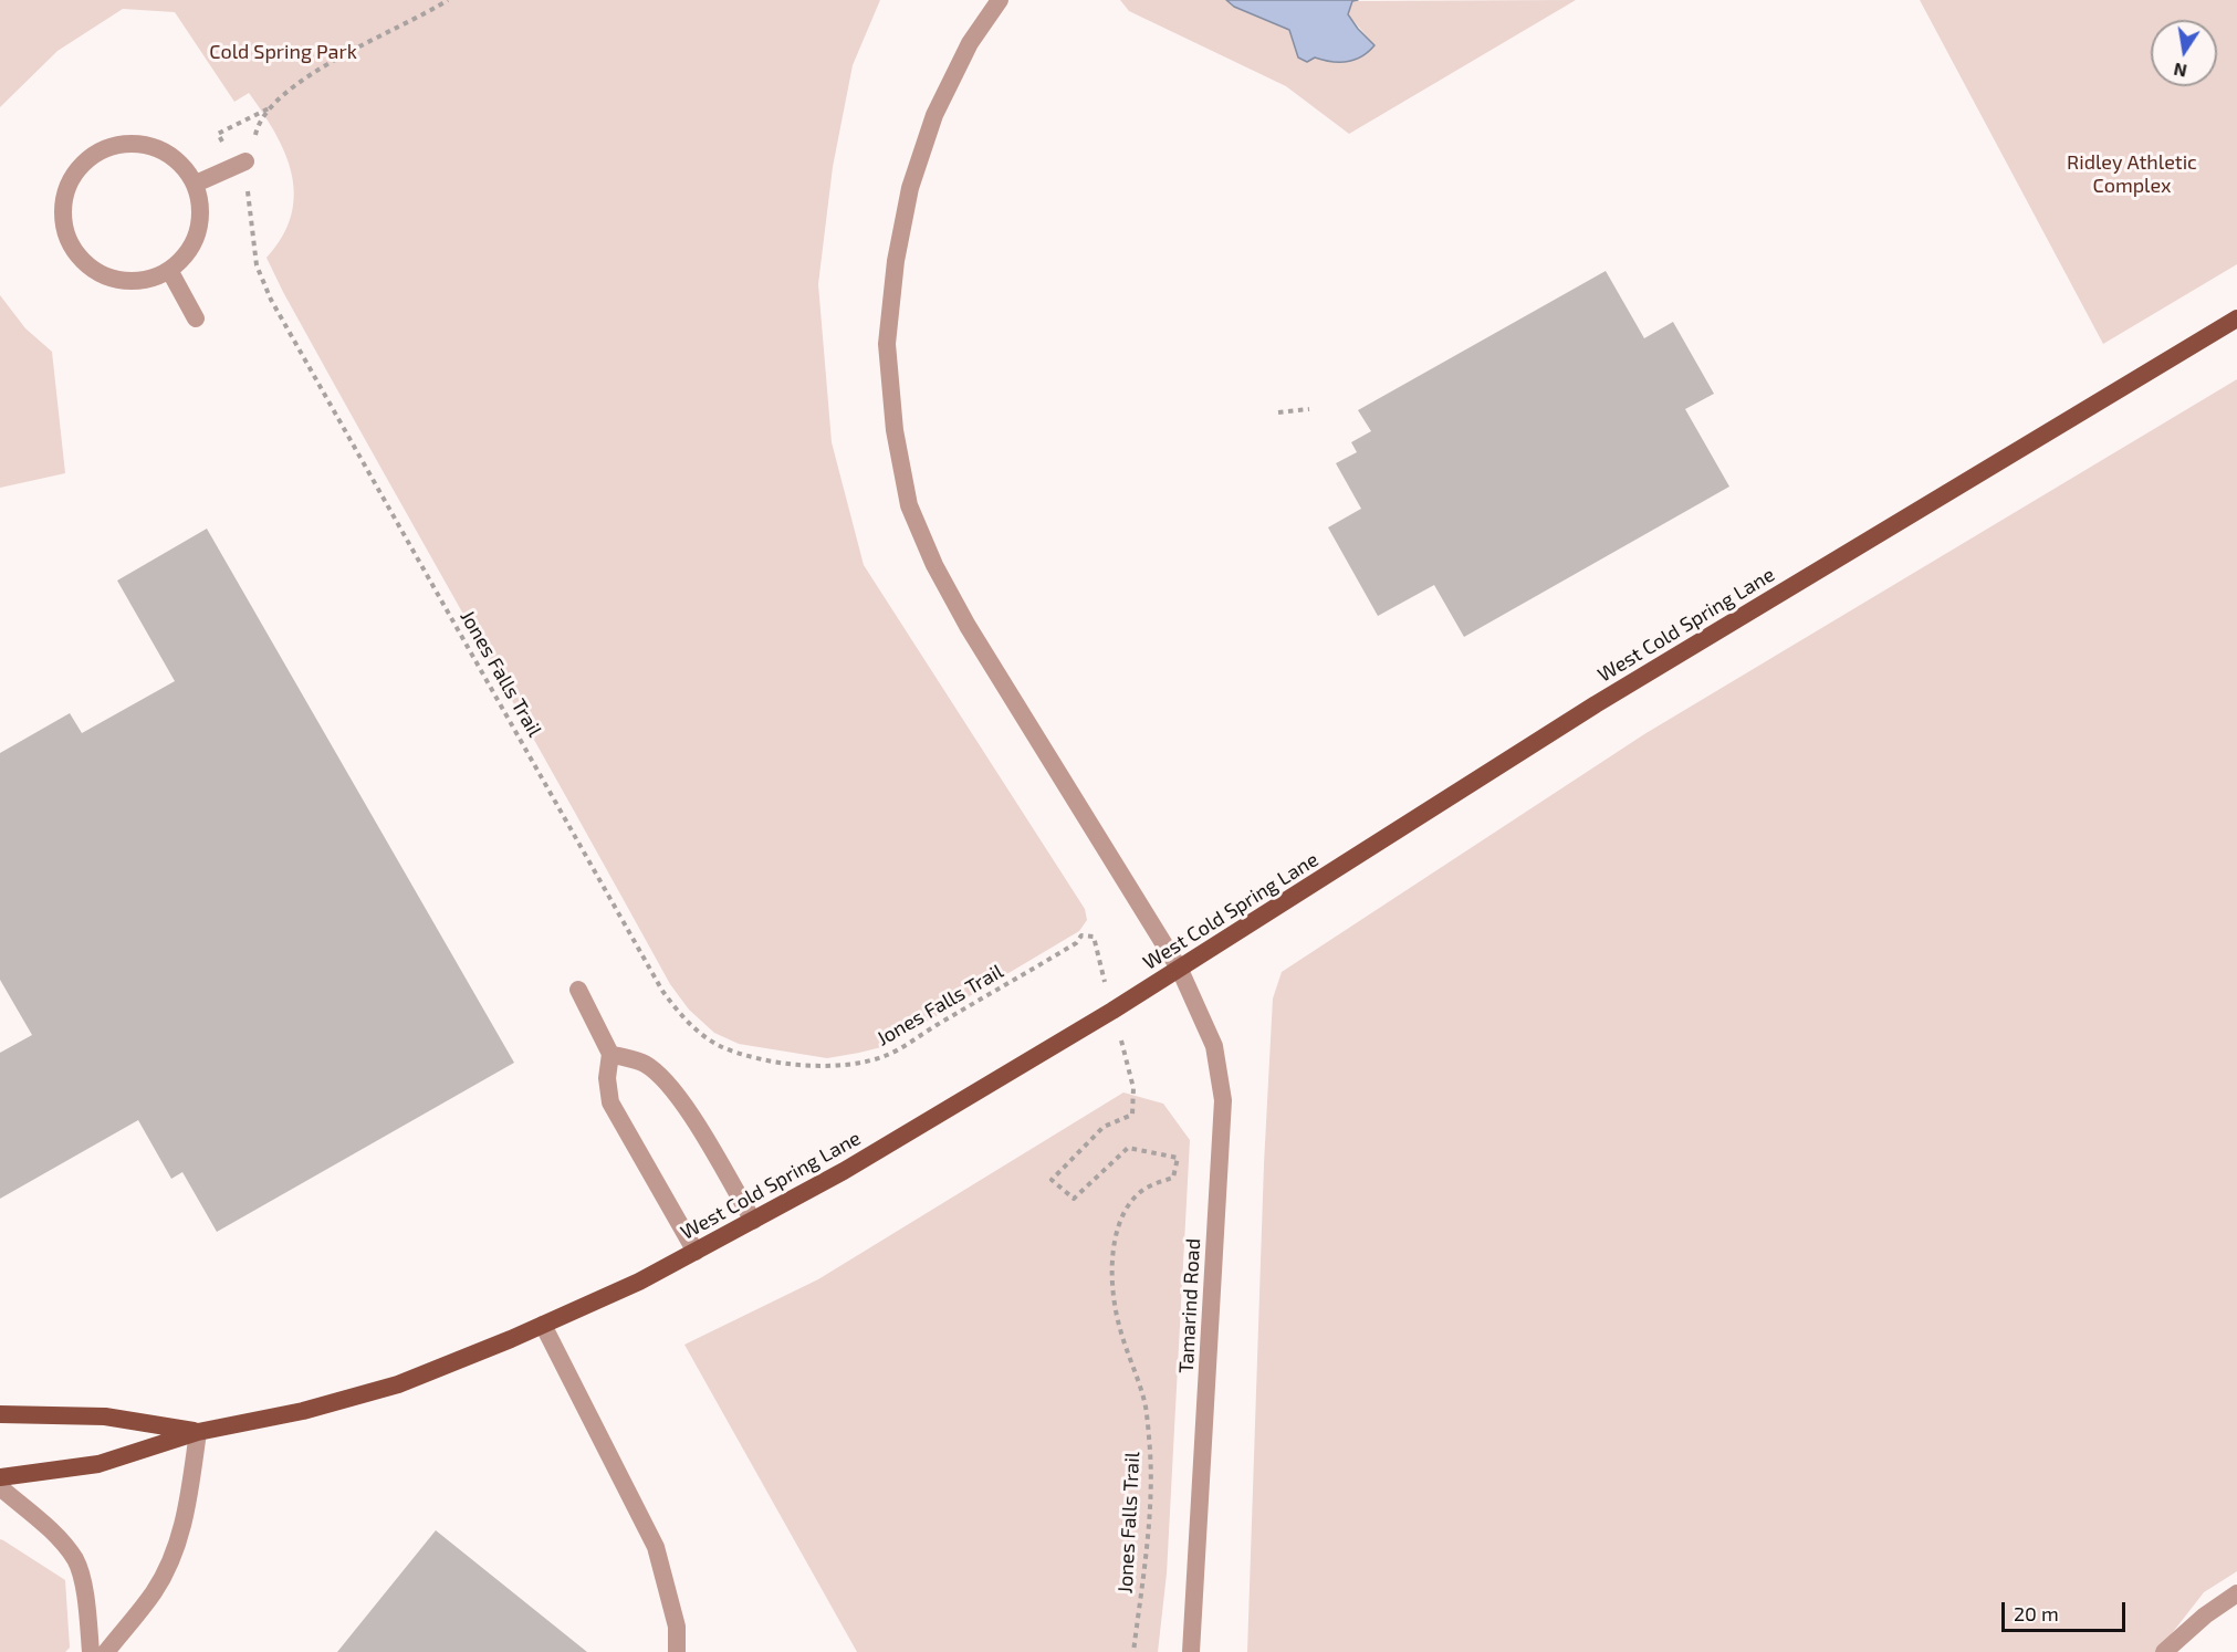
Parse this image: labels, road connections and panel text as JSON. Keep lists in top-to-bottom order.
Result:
{
  "streets": {
    "main road": ["West Cold Spring Lane"],
    "street": ["Tamarind Road"],
    "path": ["Jones Falls Trail"]
  },
  "crossings": [
    ["West Cold Spring Lane", "Tamarind Road"]
  ],
  "parks": ["Cold Spring Park", "Ridley Athletic Complex"],
  "scale_bar": "20 m",
  "north": "bottom"
}
